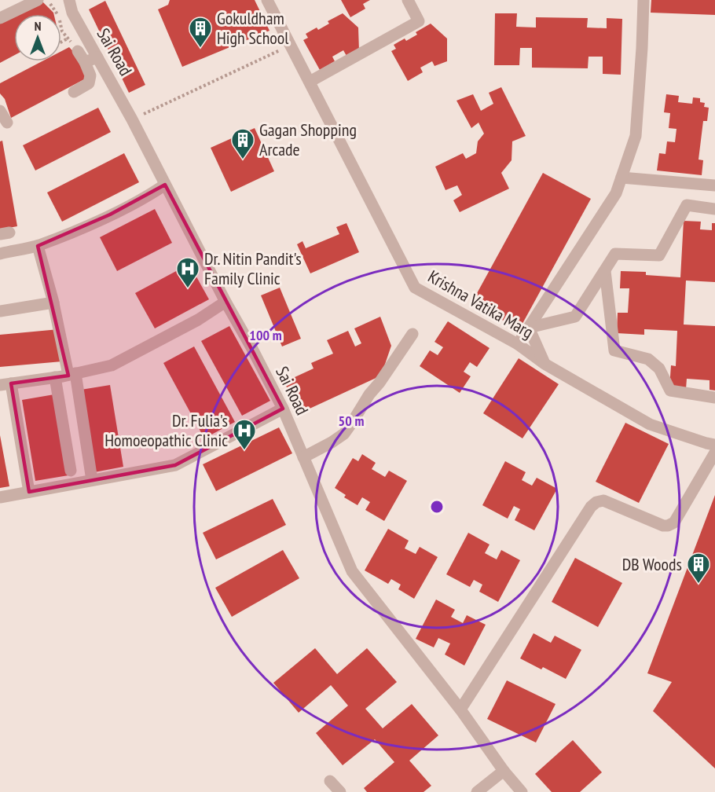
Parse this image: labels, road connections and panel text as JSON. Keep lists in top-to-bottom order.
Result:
{
  "streets": {
    "street": ["Sai Road", "Krishna Vatika Marg"]
  },
  "places": {
    "building": ["Gokuldham High School", "Gagan Shopping Arcade", "DB Woods"],
    "hospital": ["Dr. Nitin Pandit's Family Clinic", "Dr. Fulia's Homoeopathic Clinic"]
  },
  "north": "top",
  "rings": ["100 m", "50 m"]
}
